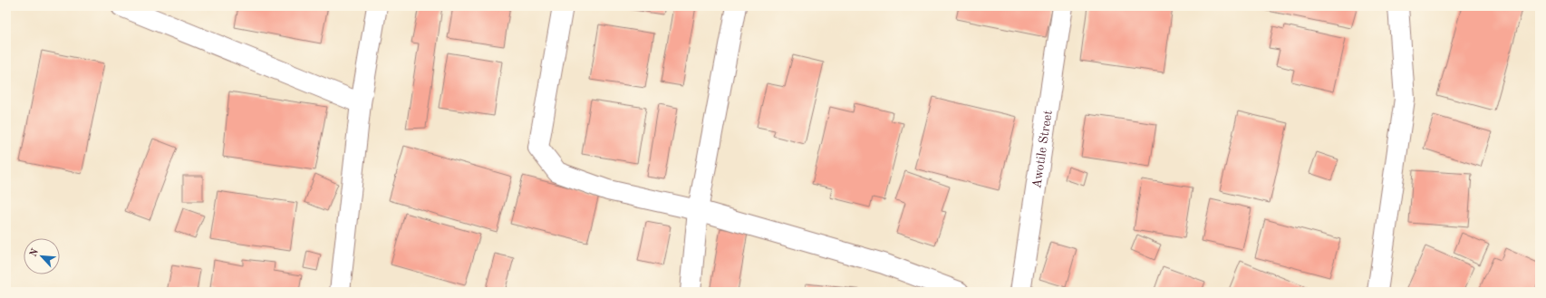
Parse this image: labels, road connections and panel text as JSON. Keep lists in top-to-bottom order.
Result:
{
  "streets": {
    "street": ["Awotile Street"]
  },
  "north": "top left"
}
